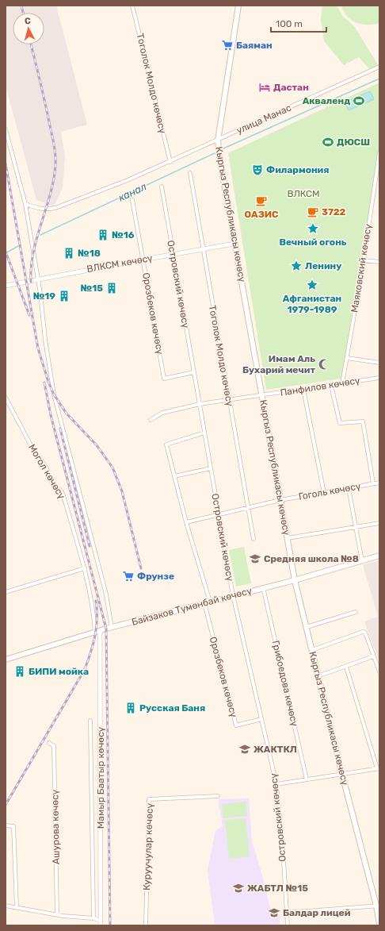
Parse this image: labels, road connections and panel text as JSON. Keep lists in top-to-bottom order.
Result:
{
  "streets": {
    "main road": ["Кыргыз Республикасы көчөсү", "Байзаков Түмөнбай көчөсү"],
    "street": [
      "Тоголок Молдо көчөсү",
      "улица Манас",
      "ВЛКСМ көчөсү",
      "Маяковский көчөсү",
      "Островский көчөсү",
      "Орозбеков көчөсү",
      "Панфилов көчөсү",
      "Могол көчөсү",
      "Гоголь көчөсү",
      "Грибоедова көчөсү",
      "Мамыр Баатыр көчөсү",
      "Ашурова көчөсү",
      "Куруучулар көчөсү"
    ]
  },
  "crossings": [
    ["Тоголок Молдо көчөсү", "улица Манас"],
    ["Тоголок Молдо көчөсү", "ВЛКСМ көчөсү"],
    ["Тоголок Молдо көчөсү", "Панфилов көчөсү"],
    ["Тоголок Молдо көчөсү", "Гоголь көчөсү"],
    ["улица Манас", "Кыргыз Республикасы көчөсү"],
    ["Кыргыз Республикасы көчөсү", "ВЛКСМ көчөсү"],
    ["Кыргыз Республикасы көчөсү", "Панфилов көчөсү"],
    ["Кыргыз Республикасы көчөсү", "Гоголь көчөсү"],
    ["Кыргыз Республикасы көчөсү", "Байзаков Түмөнбай көчөсү"],
    ["ВЛКСМ көчөсү", "Островский көчөсү"],
    ["ВЛКСМ көчөсү", "Орозбеков көчөсү"],
    ["Маяковский көчөсү", "Панфилов көчөсү"],
    ["Островский көчөсү", "Орозбеков көчөсү"],
    ["Островский көчөсү", "Панфилов көчөсү"],
    ["Островский көчөсү", "Гоголь көчөсү"],
    ["Островский көчөсү", "Байзаков Түмөнбай көчөсү"],
    ["Орозбеков көчөсү", "Байзаков Түмөнбай көчөсү"],
    ["Могол көчөсү", "Байзаков Түмөнбай көчөсү"],
    ["Могол көчөсү", "Мамыр Баатыр көчөсү"],
    ["Байзаков Түмөнбай көчөсү", "Грибоедова көчөсү"],
    ["Байзаков Түмөнбай көчөсү", "Мамыр Баатыр көчөсү"]
  ],
  "water": ["канал"],
  "parks": ["ВЛКСМ"],
  "places": {
    "supermarket": ["Баяман", "Фрунзе"],
    "hotel": ["Дастан"],
    "sports": ["Акваленд", "ДЮСШ"],
    "theatre": ["Филармония"],
    "cafe": ["ОАЗИС", "3722"],
    "place": ["Вечный огонь", "Ленину", "Афганистан 1979-1989"],
    "building": [
      "№16",
      "№18",
      "№15",
      "№19",
      "БИПИ мойка",
      "Русская Баня"
    ],
    "mosque": ["Имам Аль Бухарий мечит"],
    "school or university": [
      "Средняя школа №8",
      "ЖАКТКЛ",
      "ЖАБТЛ №15",
      "Балдар лицей"
    ]
  },
  "scale_bar": "100 m",
  "north": "top"
}
